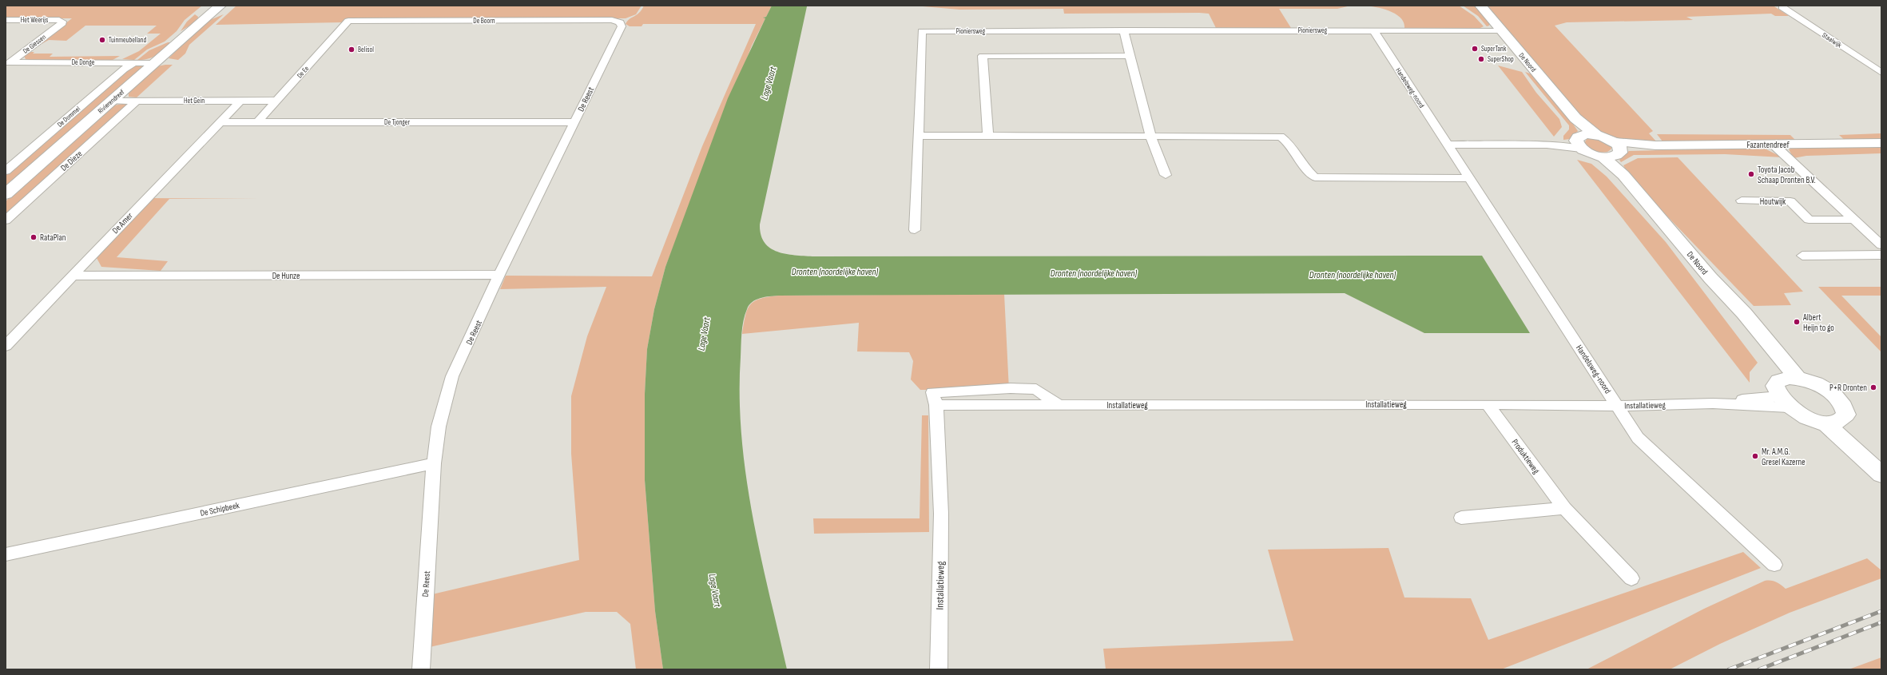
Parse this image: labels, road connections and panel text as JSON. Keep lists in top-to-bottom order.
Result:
{
  "streets": {
    "main road": ["De Noord", "Rivierendreef"],
    "street": [
      "Het Weerijs",
      "De Boorn",
      "Pioniersweg",
      "Staalwijk",
      "De Giessen",
      "De Donge",
      "De Ee",
      "Handelsweg-noord",
      "De Reest",
      "Het Gein",
      "De Dommel",
      "De Tjonger",
      "Fazantendreef",
      "De Dieze",
      "Houtwijk",
      "De Amer",
      "De Hunze",
      "Installatieweg",
      "Produktieweg",
      "De Schipbeek"
    ]
  },
  "crossings": [
    ["Het Weerijs", "De Giessen"],
    ["De Boorn", "De Ee"],
    ["De Boorn", "De Reest"],
    ["Pioniersweg", "De Noord"],
    ["Pioniersweg", "Handelsweg-noord"],
    ["De Giessen", "De Donge"],
    ["De Donge", "Rivierendreef"],
    ["De Donge", "De Dommel"],
    ["De Noord", "Fazantendreef"],
    ["De Ee", "Het Gein"],
    ["De Ee", "De Tjonger"],
    ["Handelsweg-noord", "Installatieweg"],
    ["De Reest", "De Tjonger"],
    ["De Reest", "De Hunze"],
    ["De Reest", "De Schipbeek"],
    ["Het Gein", "Rivierendreef"],
    ["Het Gein", "De Dieze"],
    ["Het Gein", "De Amer"],
    ["De Tjonger", "De Amer"],
    ["De Amer", "De Hunze"],
    ["Installatieweg", "Produktieweg"]
  ],
  "water": ["Lage Vaart", "Dronten (noordelijke haven)"],
  "places": [
    "Tuinmeubelland",
    "SuperTank",
    "Belisol",
    "SuperShop",
    "Toyota Jacob Schaap Dronten B.V.",
    "RataPlan",
    "Albert Heijn to go",
    "P+R Dronten",
    "Mr. A.M.G. Gresel Kazerne"
  ]
}
